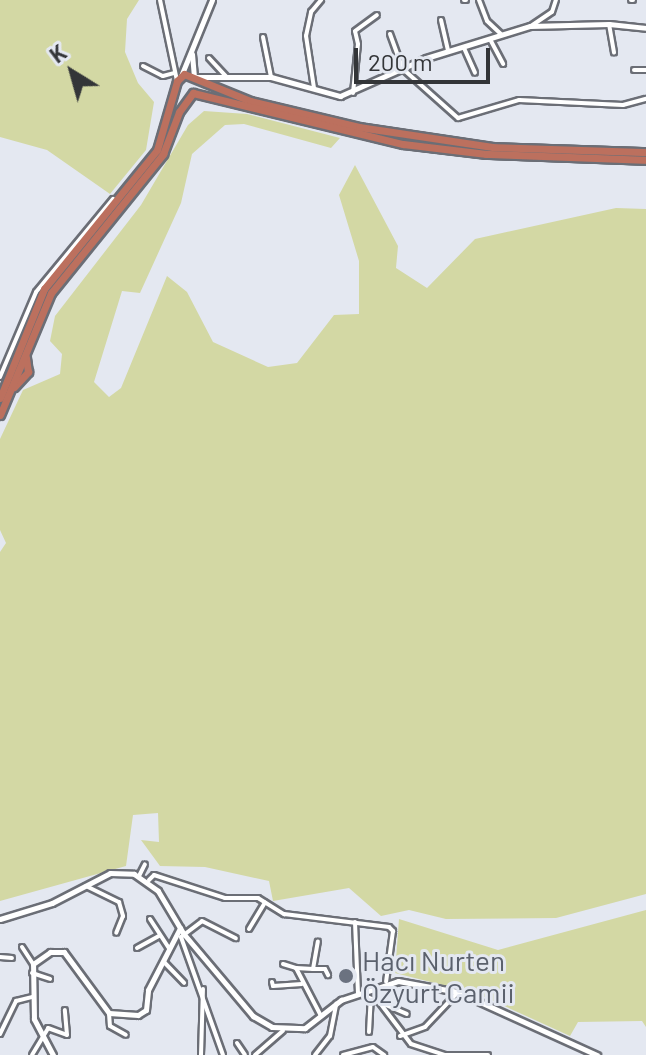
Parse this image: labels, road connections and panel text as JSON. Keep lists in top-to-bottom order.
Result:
{
  "places": ["Hacı Nurten Özyurt Camii"],
  "scale_bar": "200 m",
  "north": "top left"
}
